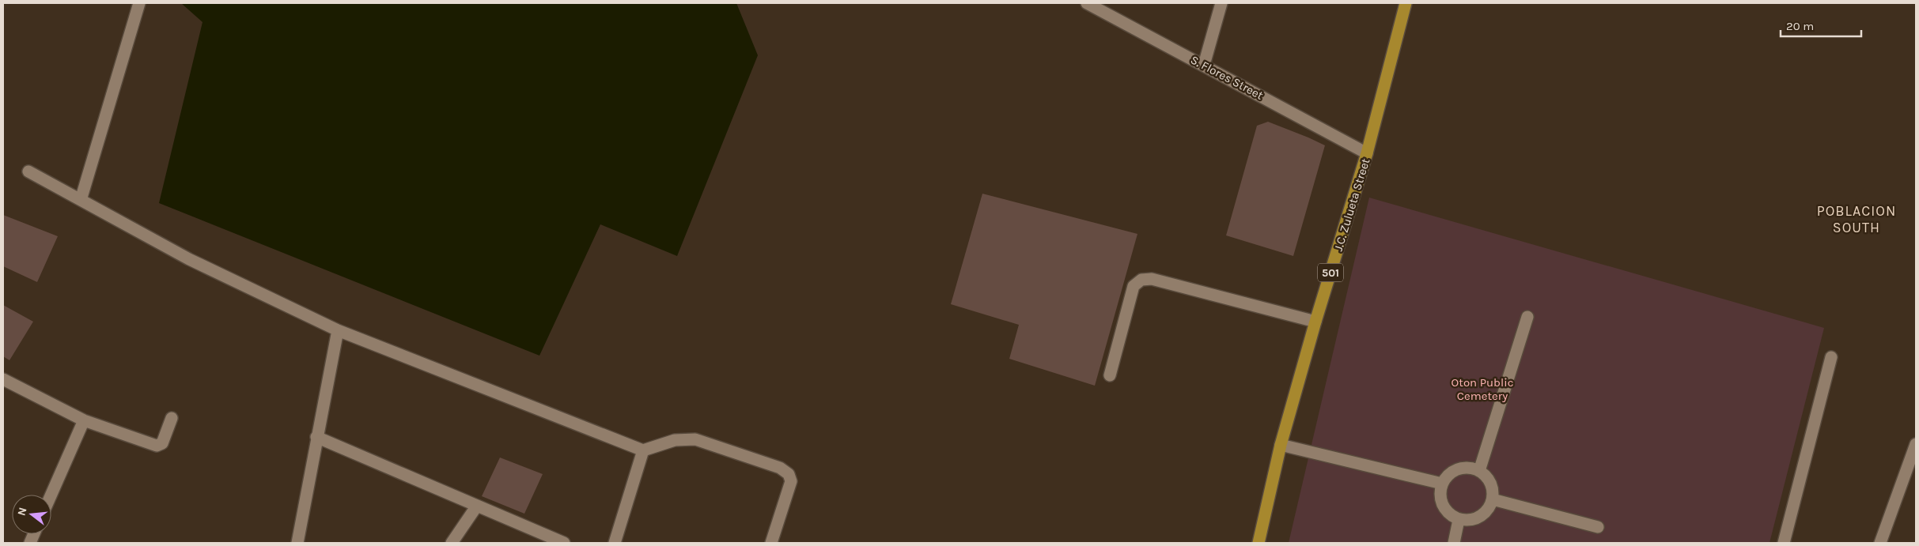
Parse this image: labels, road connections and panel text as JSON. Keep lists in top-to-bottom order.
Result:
{
  "streets": {
    "main road": ["J.C. Zulueta Street", "501"],
    "street": ["S. Flores Street"]
  },
  "crossings": [
    ["S. Flores Street", "J.C. Zulueta Street"]
  ],
  "districts": ["POBLACION SOUTH"],
  "parks": ["Oton Public Cemetery"],
  "scale_bar": "20 m",
  "north": "left"
}
